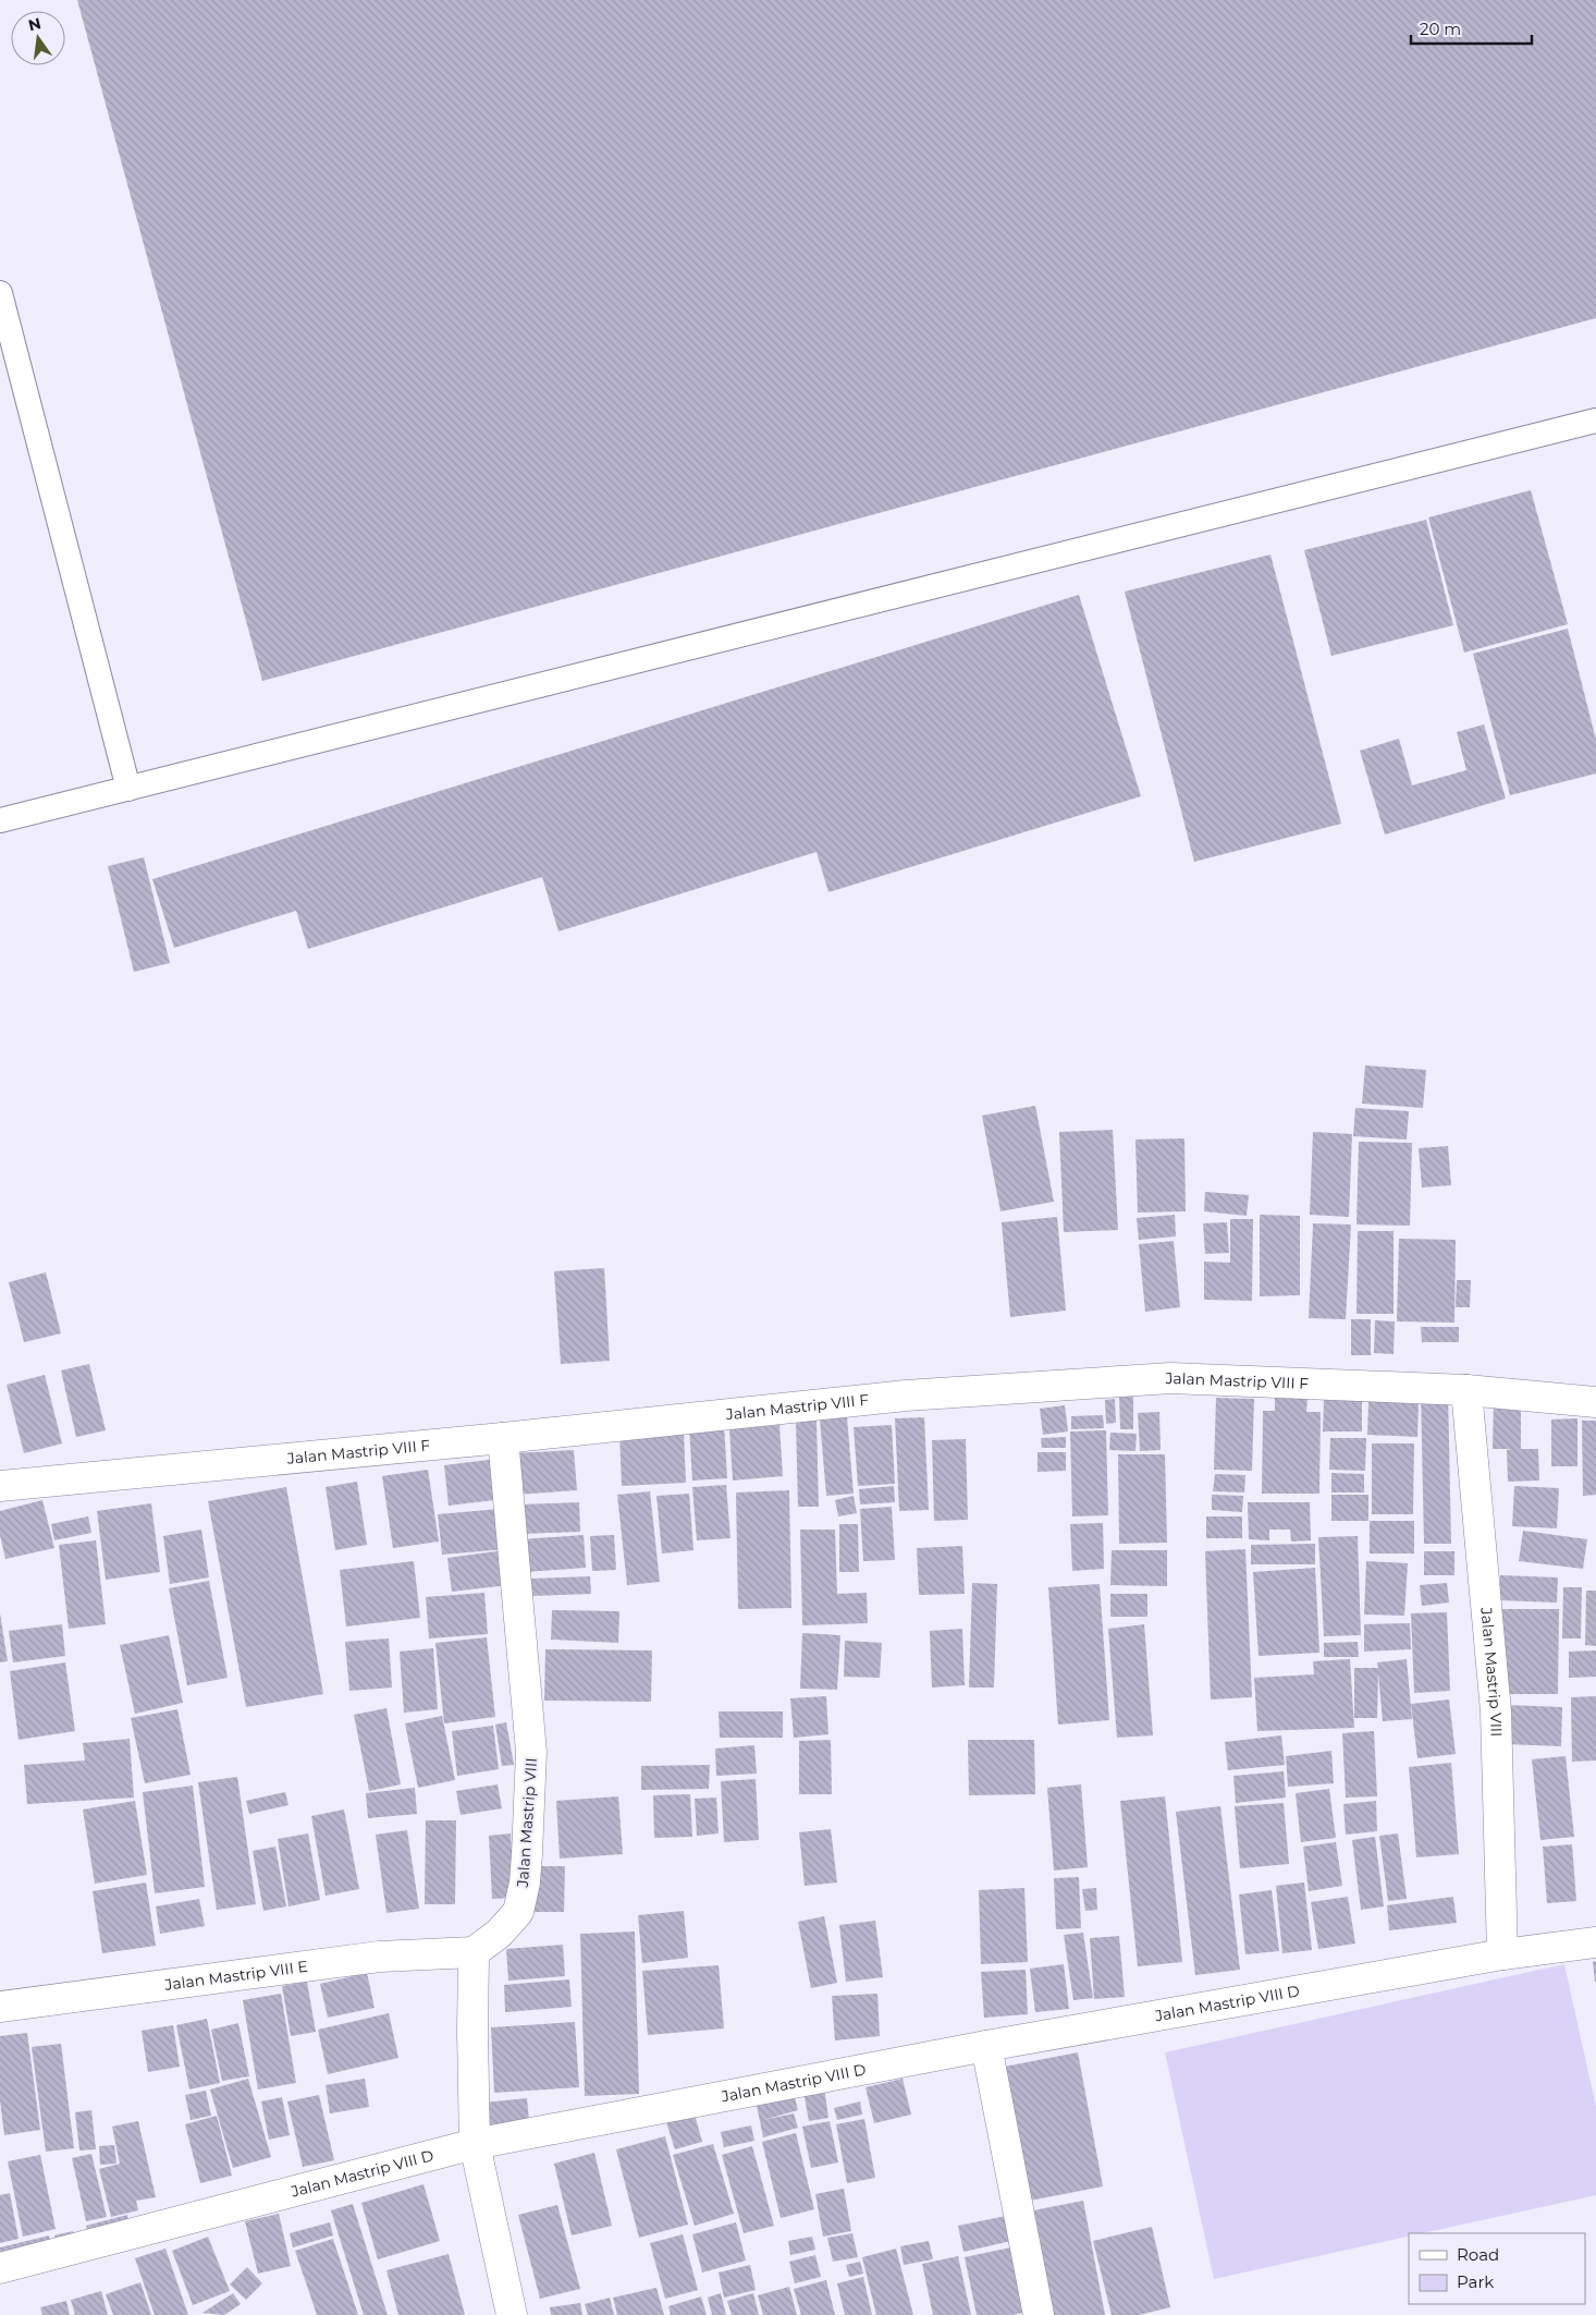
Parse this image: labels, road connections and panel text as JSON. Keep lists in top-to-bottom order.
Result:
{
  "streets": {
    "street": [
      "Jalan Mastrip VIII F",
      "Jalan Mastrip VIII",
      "Jalan Mastrip VIII E",
      "Jalan Mastrip VIII D"
    ]
  },
  "crossings": [
    ["Jalan Mastrip VIII F", "Jalan Mastrip VIII"],
    ["Jalan Mastrip VIII", "Jalan Mastrip VIII E"],
    ["Jalan Mastrip VIII", "Jalan Mastrip VIII D"]
  ],
  "legend": ["Road", "Park"],
  "scale_bar": "20 m",
  "north": "top"
}
